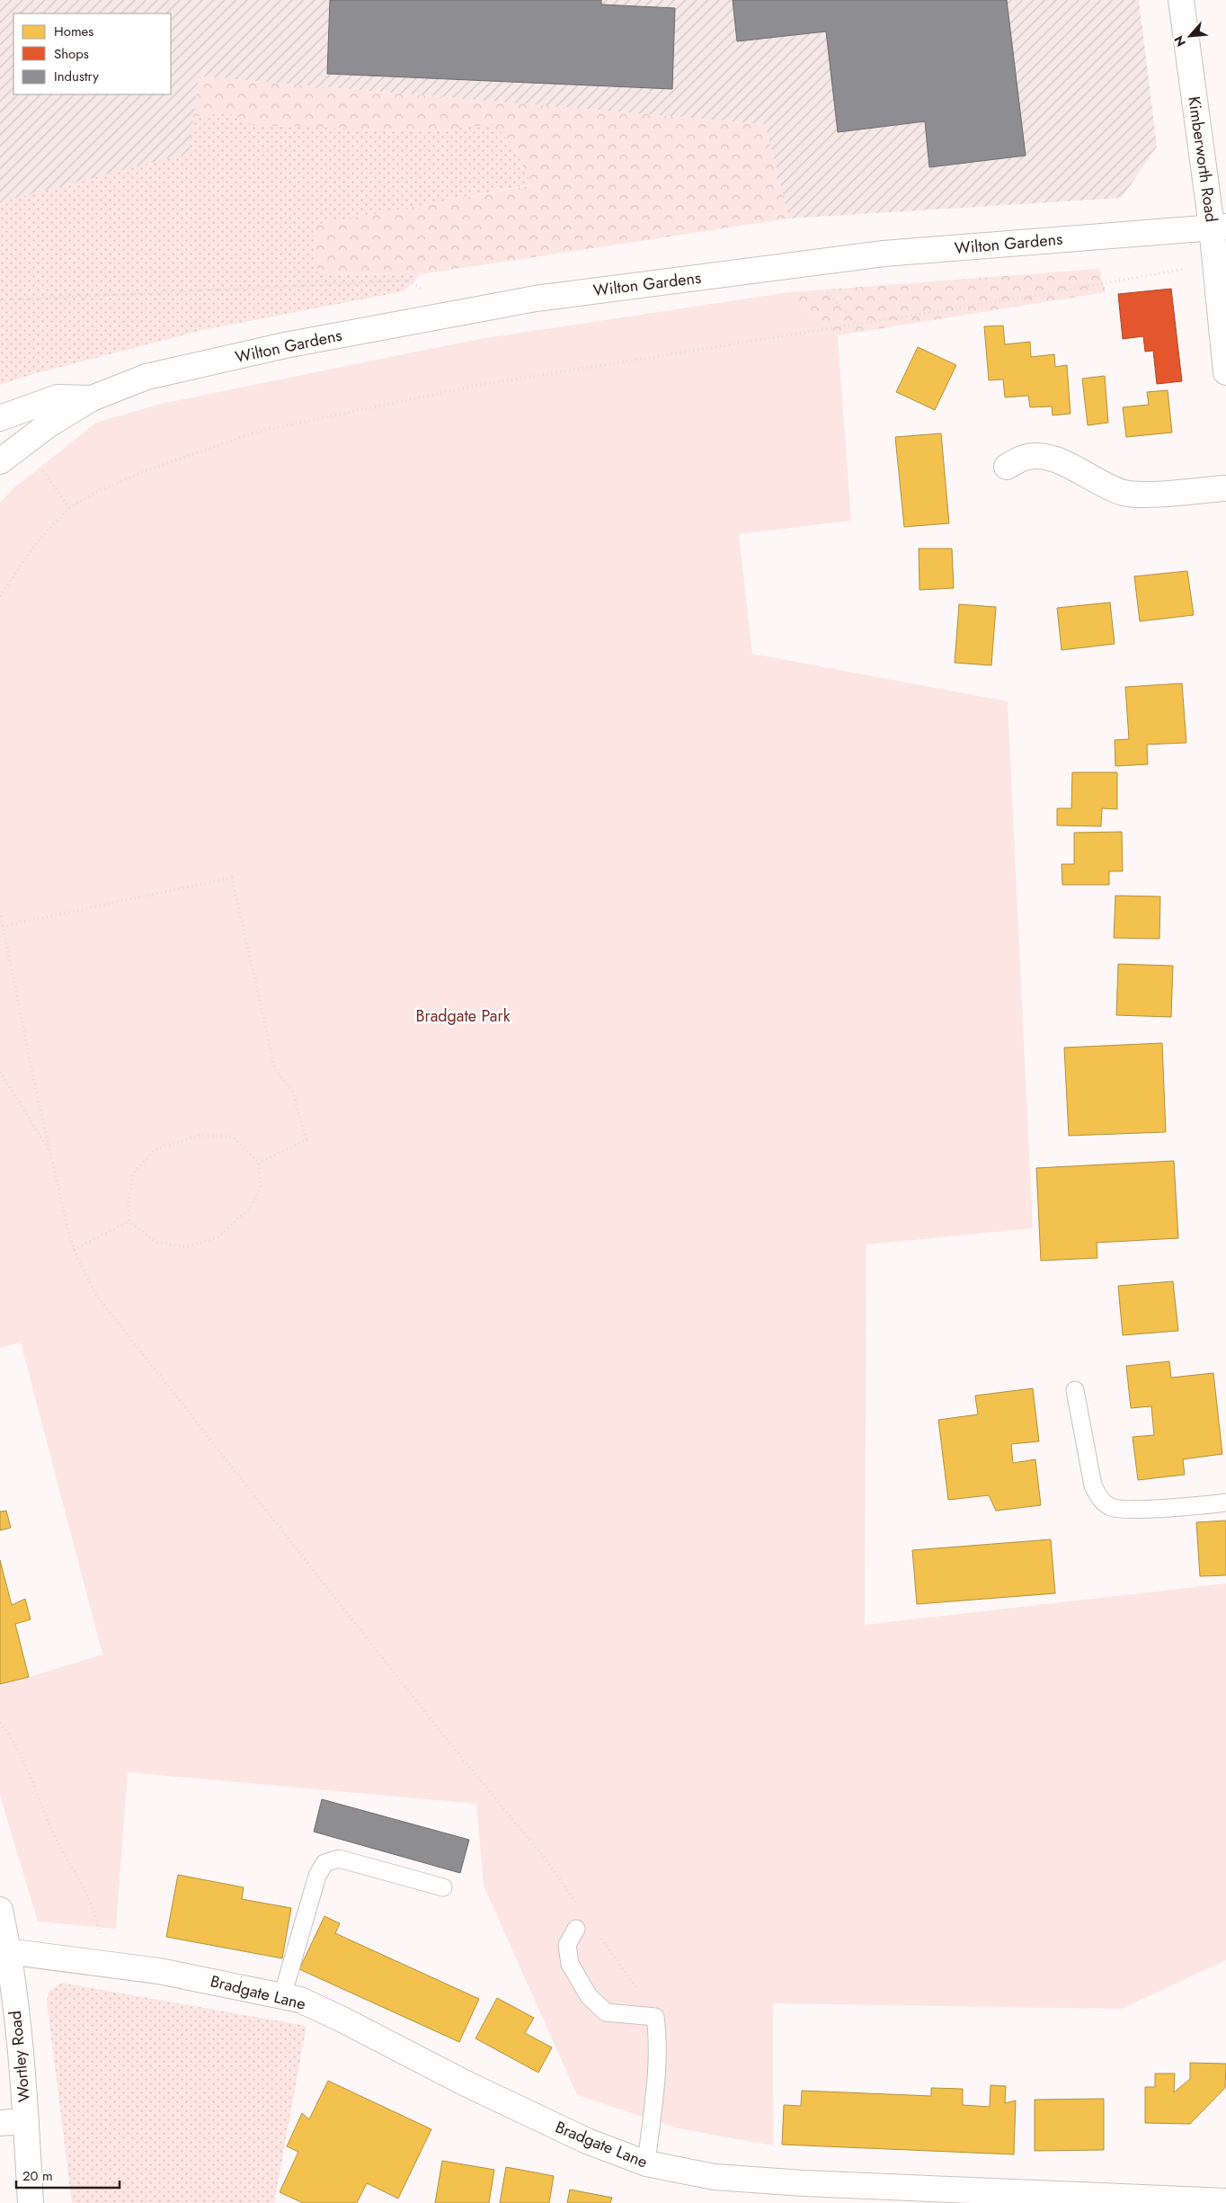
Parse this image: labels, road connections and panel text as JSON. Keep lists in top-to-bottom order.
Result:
{
  "streets": {
    "street": [
      "Kimberworth Road",
      "Wilton Gardens",
      "Bradgate Lane",
      "Wortley Road"
    ]
  },
  "crossings": [
    ["Kimberworth Road", "Wilton Gardens"],
    ["Bradgate Lane", "Wortley Road"]
  ],
  "parks": ["Bradgate Park"],
  "legend": ["Homes", "Shops", "Industry"],
  "scale_bar": "20 m",
  "north": "bottom left"
}
